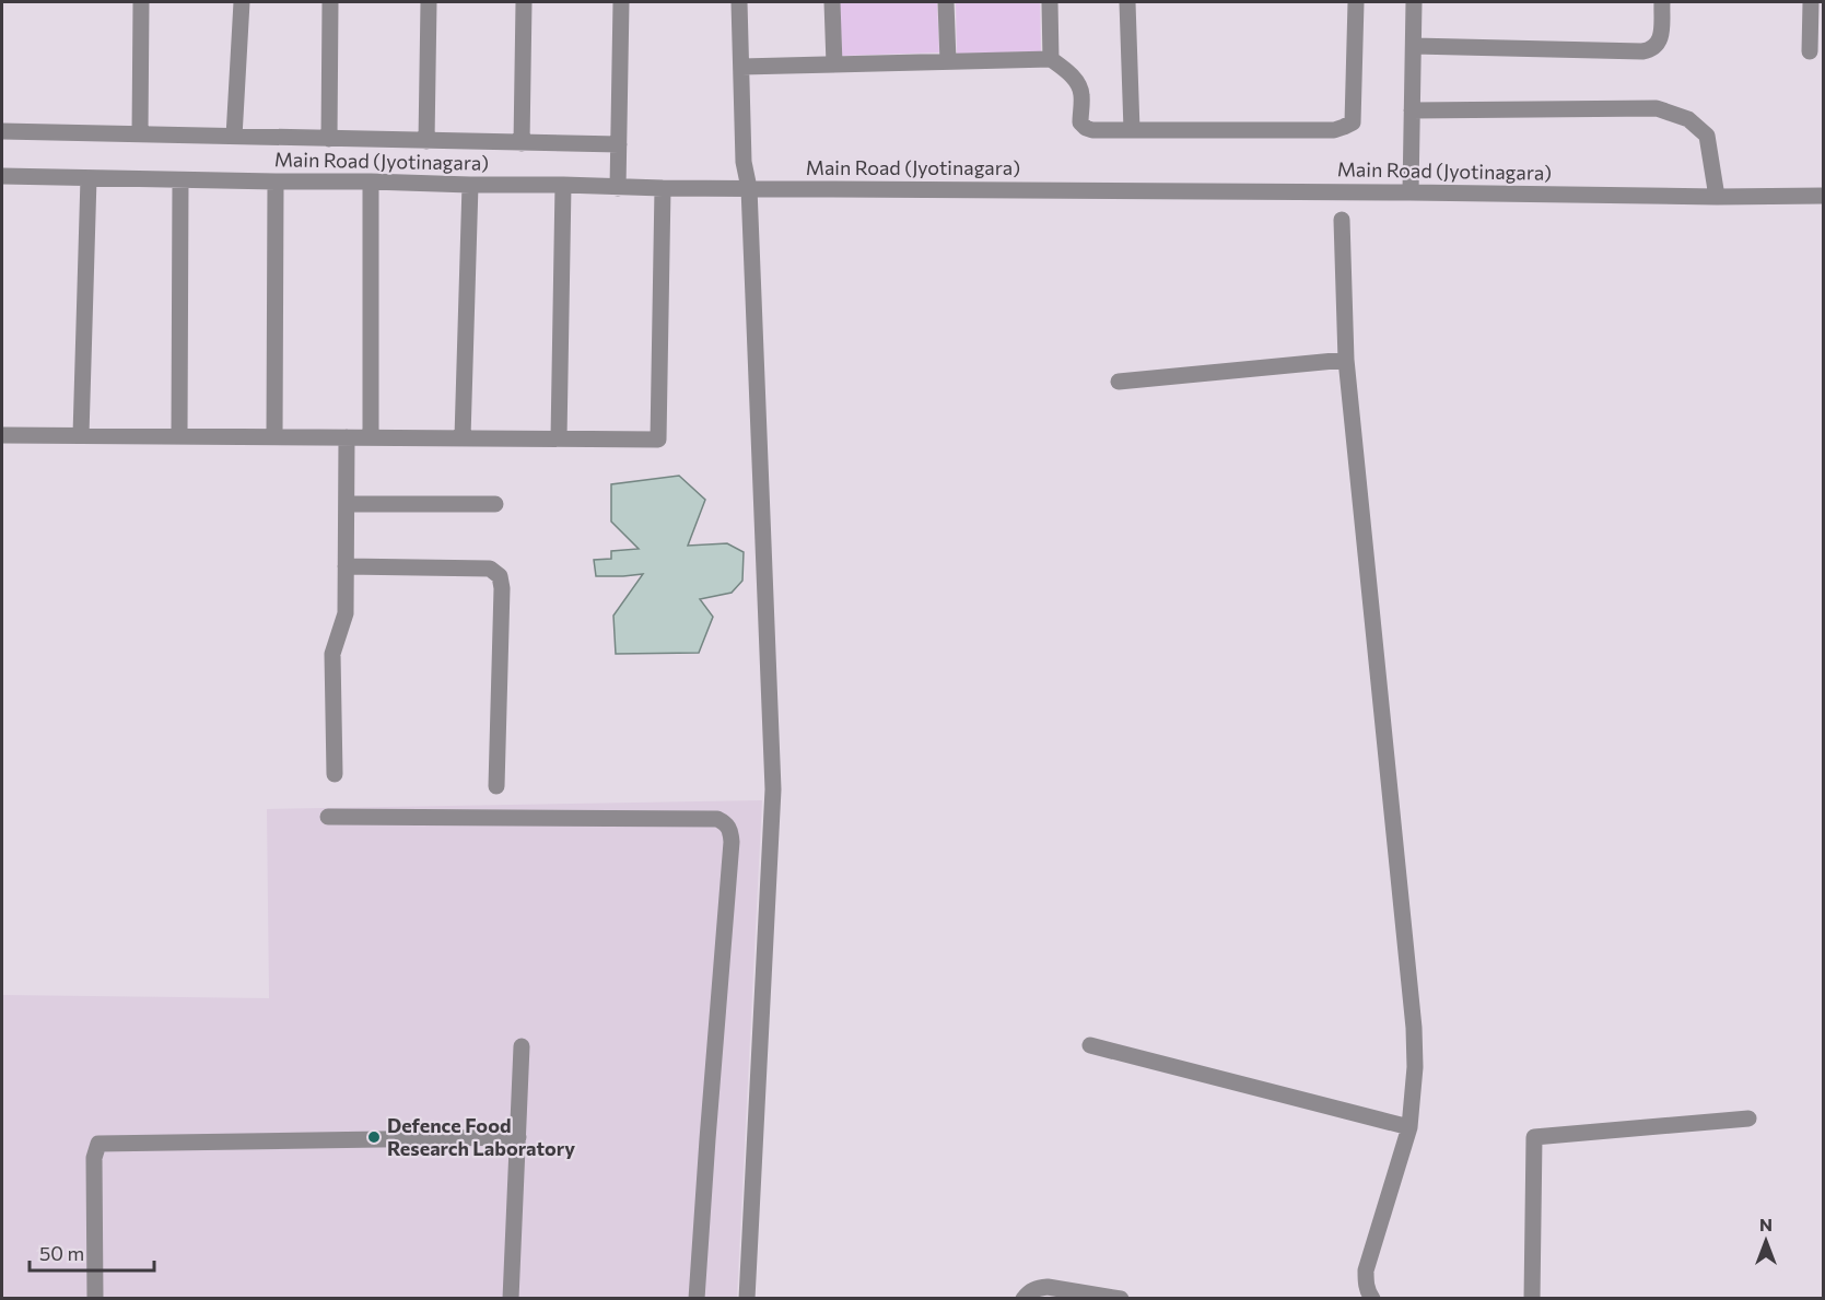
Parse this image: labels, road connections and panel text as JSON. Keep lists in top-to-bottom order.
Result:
{
  "streets": {
    "street": ["Main Road (Jyotinagara)"]
  },
  "places": ["Defence Food Research Laboratory"],
  "scale_bar": "50 m",
  "north": "top"
}
